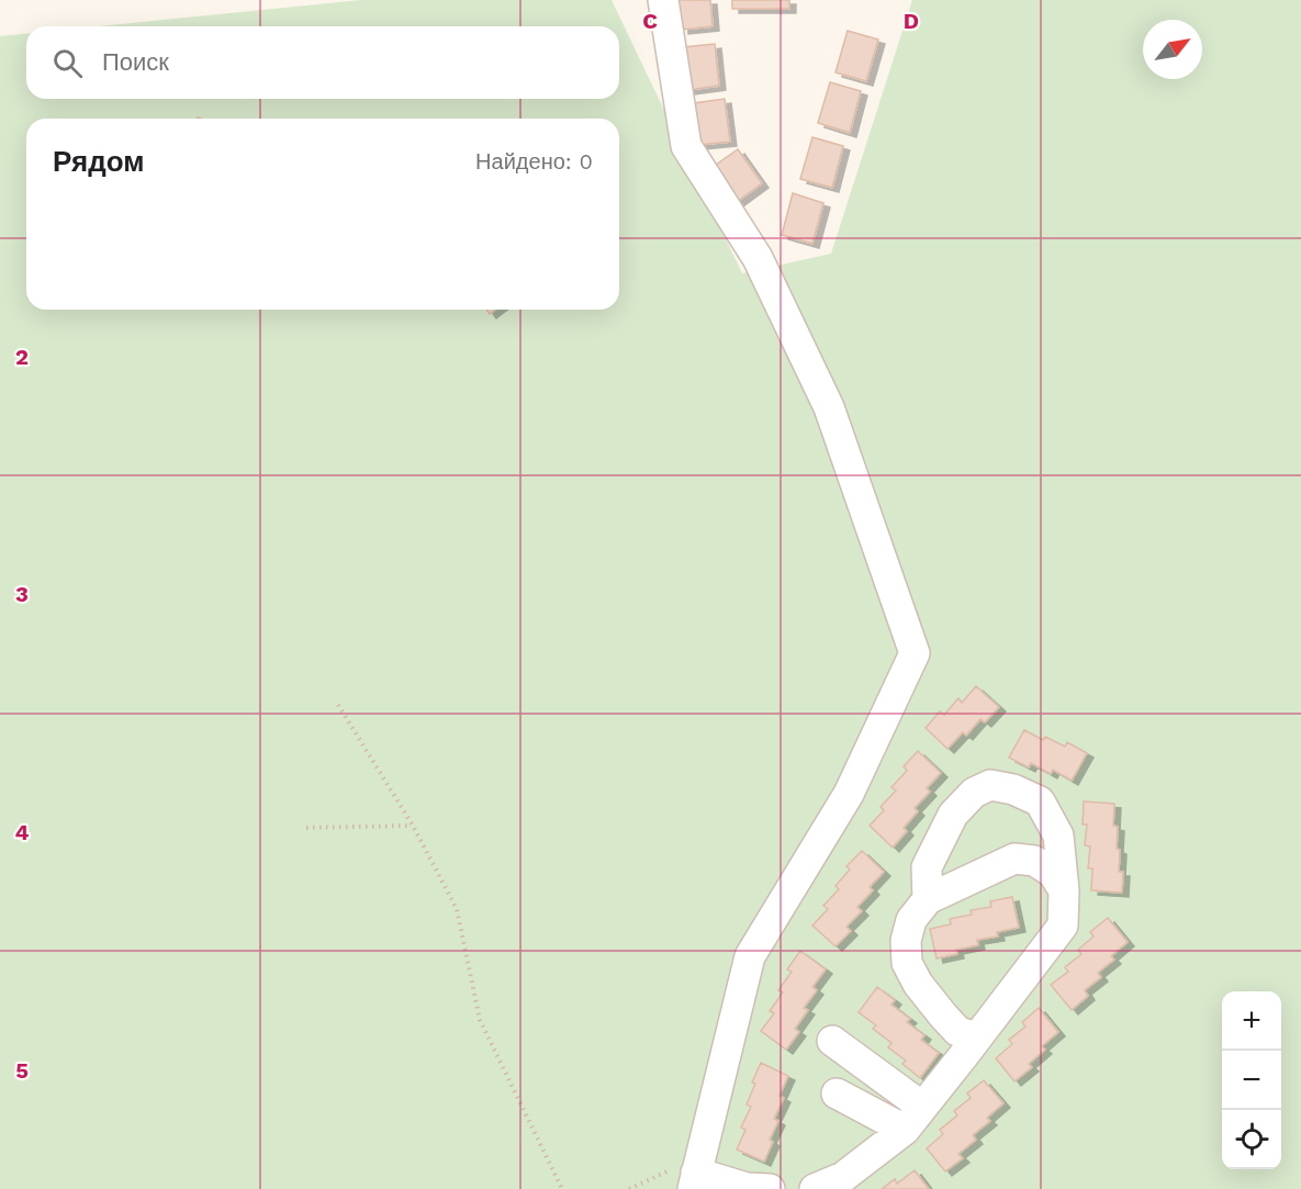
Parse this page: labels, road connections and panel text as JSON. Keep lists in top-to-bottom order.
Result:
{
  "north": "top right",
  "page": {
    "search": "Поиск",
    "heading": ["Рядом", "Найдено: 0"],
    "map_buttons": ["+", "−"]
  },
  "grid": {
    "columns": ["C", "D"],
    "rows": [
      "2",
      "3",
      "4",
      "5"
    ]
  }
}
